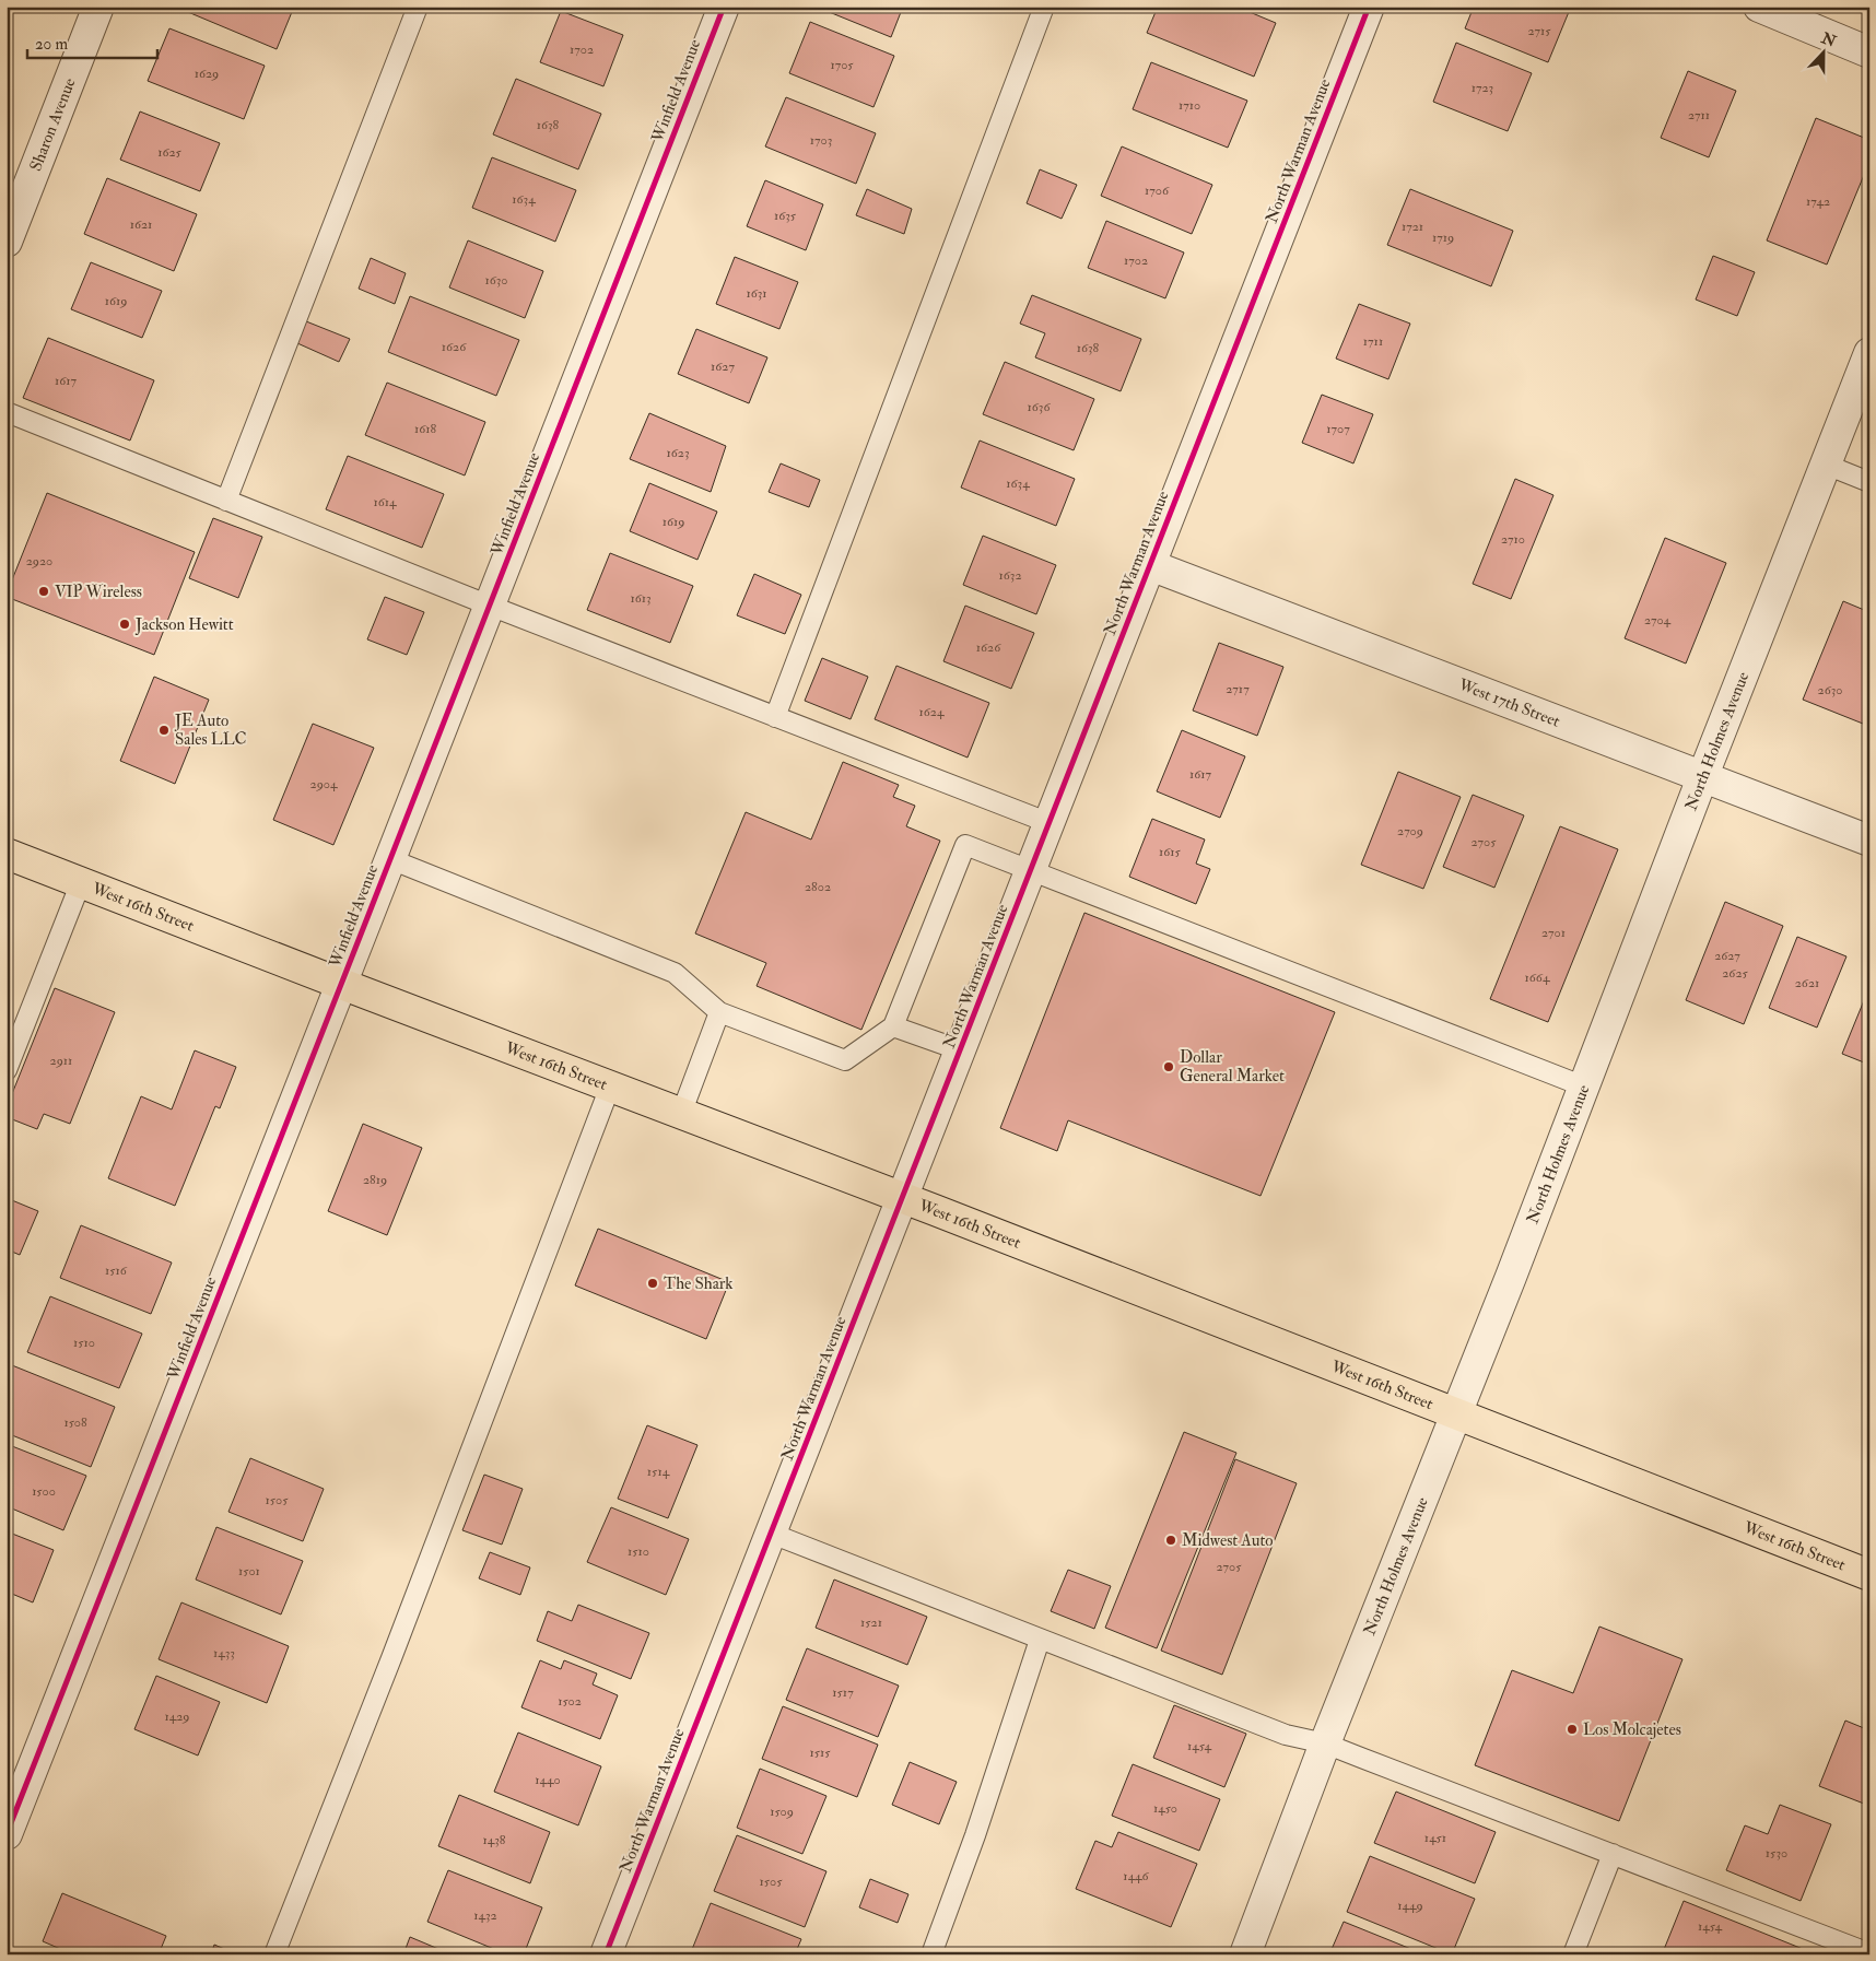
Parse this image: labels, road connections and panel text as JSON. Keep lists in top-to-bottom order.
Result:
{
  "streets": {
    "main road": ["West 16th Street"],
    "street": [
      "Winfield Avenue",
      "Sharon Avenue",
      "North Warman Avenue",
      "West 17th Street",
      "North Holmes Avenue"
    ]
  },
  "crossings": [
    ["Winfield Avenue", "West 16th Street"],
    ["North Warman Avenue", "West 17th Street"],
    ["North Warman Avenue", "West 16th Street"],
    ["West 17th Street", "North Holmes Avenue"],
    ["North Holmes Avenue", "West 16th Street"]
  ],
  "places": [
    "VIP Wireless",
    "Jackson Hewitt",
    "JE Auto Sales LLC",
    "Dollar General Market",
    "The Shark",
    "Midwest Auto",
    "Los Molcajetes"
  ],
  "house_numbers": [
    "2715",
    "1702",
    "1705",
    "1629",
    "1723",
    "1710",
    "2711",
    "1638",
    "1703",
    "1625",
    "1706",
    "1634",
    "1742",
    "1635",
    "1621",
    "1721",
    "1719",
    "1702",
    "1630",
    "1631",
    "1619",
    "1711",
    "1626",
    "1638",
    "1627",
    "1617",
    "1636",
    "1618",
    "1707",
    "1623",
    "1634",
    "1614",
    "1619",
    "2710",
    "2920",
    "1632",
    "1613",
    "2704",
    "1626",
    "2717",
    "2630",
    "1624",
    "1617",
    "2904",
    "2709",
    "2705",
    "1615",
    "2802",
    "2701",
    "2627",
    "2625",
    "1664",
    "2621",
    "2911",
    "2819",
    "1516",
    "1510",
    "1508",
    "1514",
    "1500",
    "1505",
    "1510",
    "2705",
    "1501",
    "1521",
    "1433",
    "1517",
    "1502",
    "1429",
    "1454",
    "1515",
    "1440",
    "1450",
    "1509",
    "1451",
    "1438",
    "1530",
    "1446",
    "1505",
    "1449",
    "1432",
    "1454"
  ],
  "scale_bar": "20 m",
  "north": "top"
}
